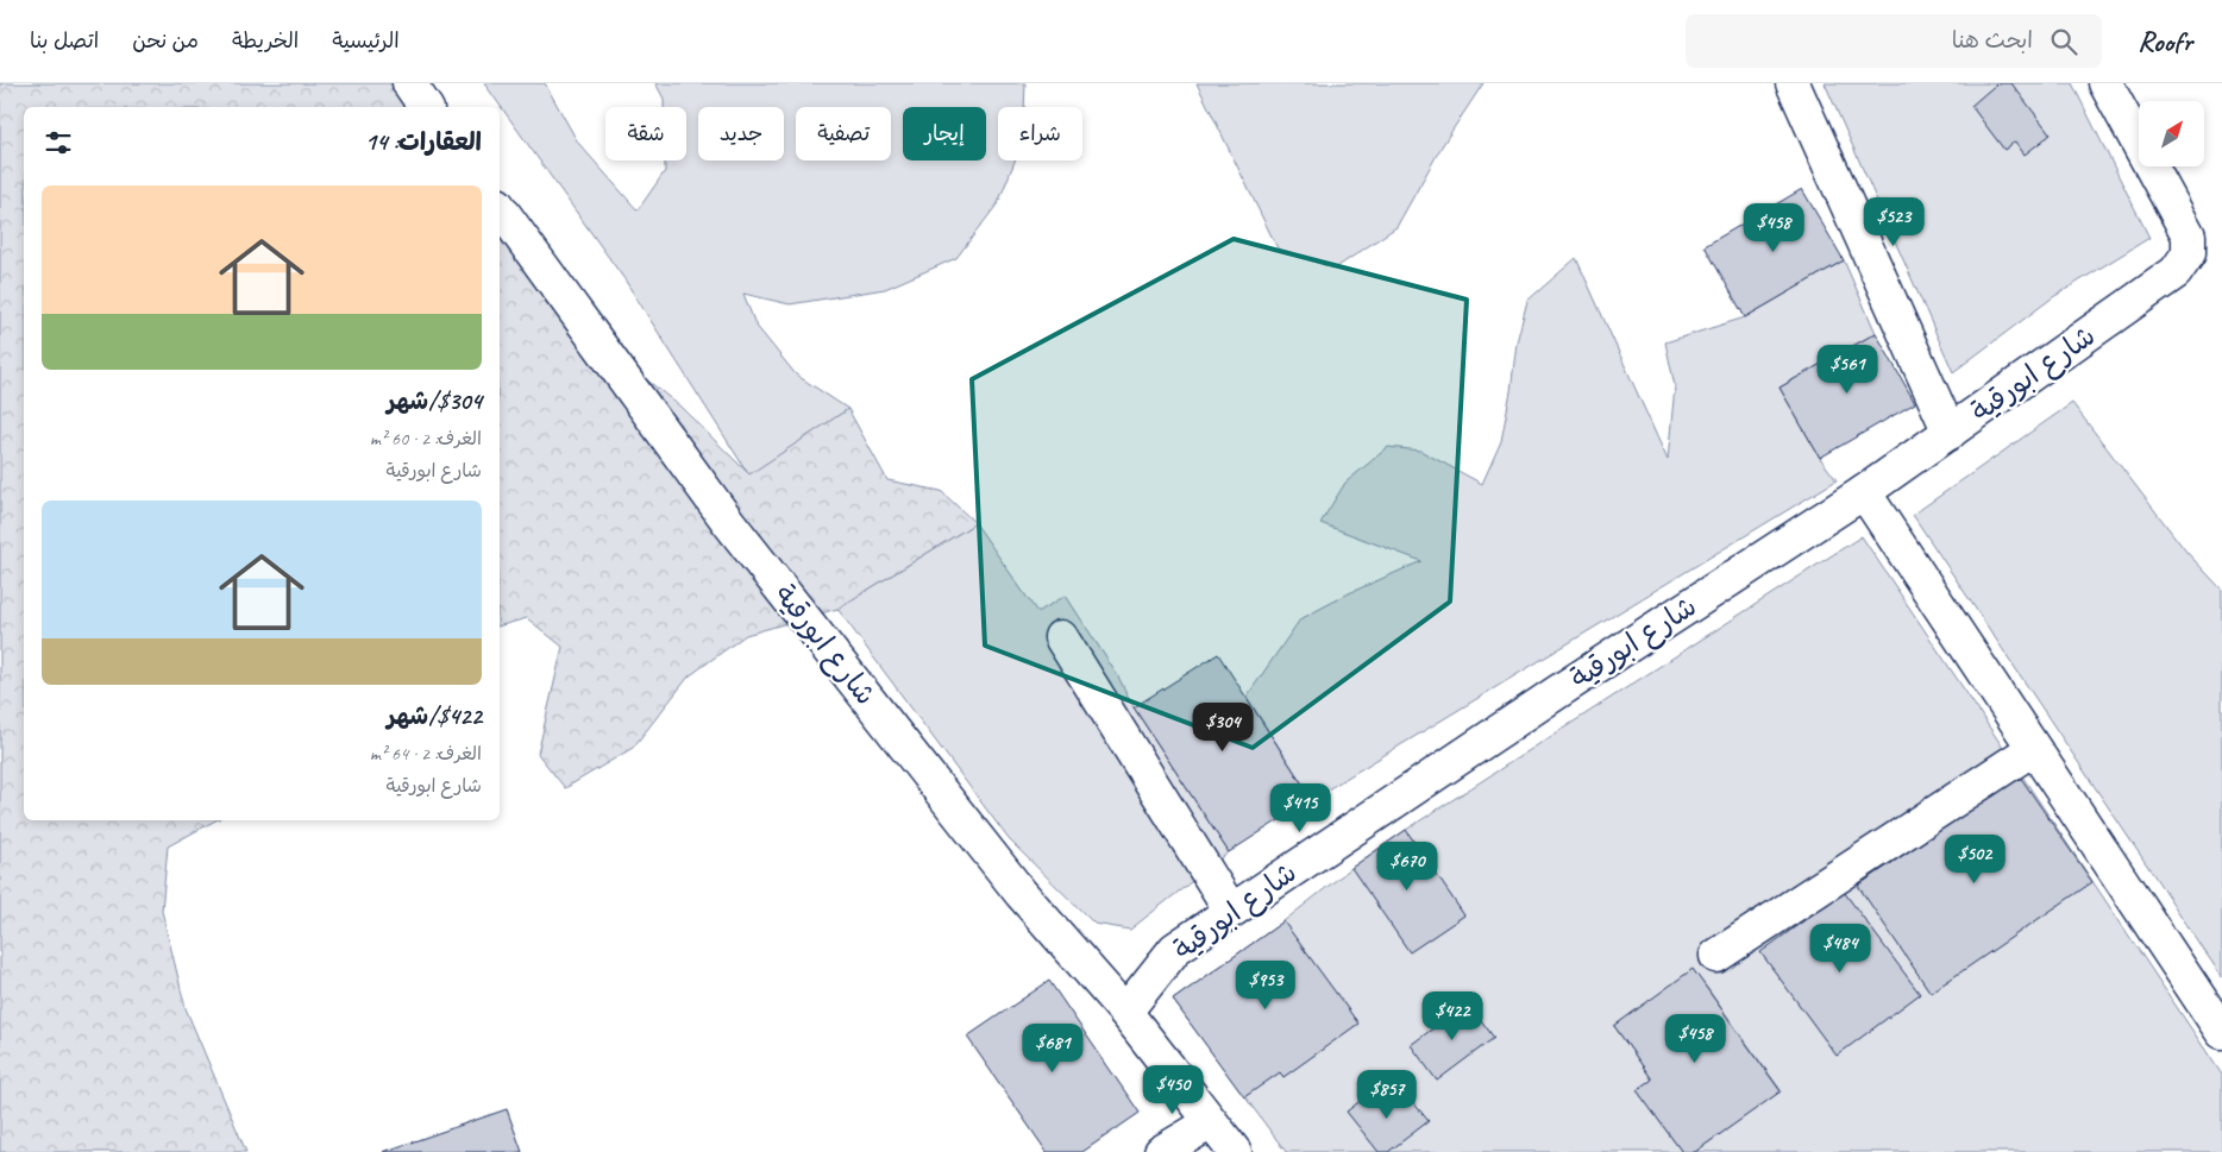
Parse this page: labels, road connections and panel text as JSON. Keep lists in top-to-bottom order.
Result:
{
  "streets": {
    "main road": ["شارع ابورقية"]
  },
  "north": "top right",
  "page": {
    "header": "Roofr",
    "search": "ابحث هنا",
    "nav": [
      "الرئيسية",
      "الخريطة",
      "من نحن",
      "اتصل بنا"
    ],
    "chip": [
      "شراء",
      "إيجار",
      "تصفية",
      "جديد",
      "شقة"
    ],
    "heading": "العقارات: 14",
    "list": [
      {
        "name": "$304/شهر",
        "note": "الغرف: 2 · 60 m² · شارع ابورقية"
      },
      {
        "name": "$422/شهر",
        "note": "الغرف: 2 · 64 m² · شارع ابورقية"
      }
    ],
    "price": [
      "$523",
      "$458",
      "$561",
      "$304",
      "$415",
      "$502",
      "$670",
      "$484",
      "$953",
      "$422",
      "$458",
      "$681",
      "$450",
      "$857"
    ]
  }
}
